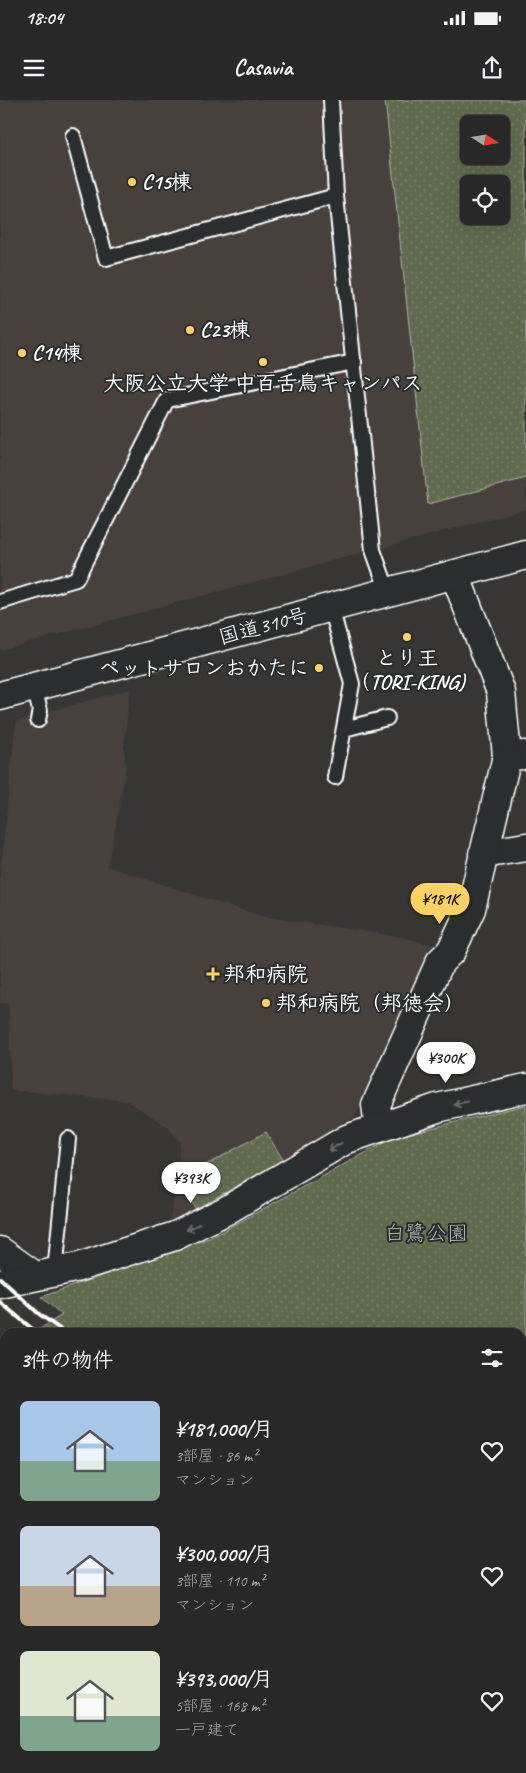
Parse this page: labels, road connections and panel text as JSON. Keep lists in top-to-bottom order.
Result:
{
  "streets": {
    "main road": ["国道310号"]
  },
  "parks": ["白鷺公園"],
  "places": {
    "other": [
      "C15棟",
      "C23棟",
      "C14棟",
      "大阪公立大学 中百舌鳥キャンパス",
      "とり王 （TORI-KING)",
      "ペットサロンおかたに",
      "邦和病院（邦徳会）"
    ],
    "health": ["邦和病院"]
  },
  "north": "right",
  "page": {
    "status": "18:04",
    "header": "Casavia",
    "price": ["¥181K", "¥300K", "¥393K"],
    "heading": "3件の物件",
    "list": [
      {
        "name": "¥181,000/月",
        "note": "3部屋 · 86 m² · マンション"
      },
      {
        "name": "¥300,000/月",
        "note": "3部屋 · 110 m² · マンション"
      },
      {
        "name": "¥393,000/月",
        "note": "5部屋 · 168 m² · 一戸建て"
      }
    ]
  }
}
